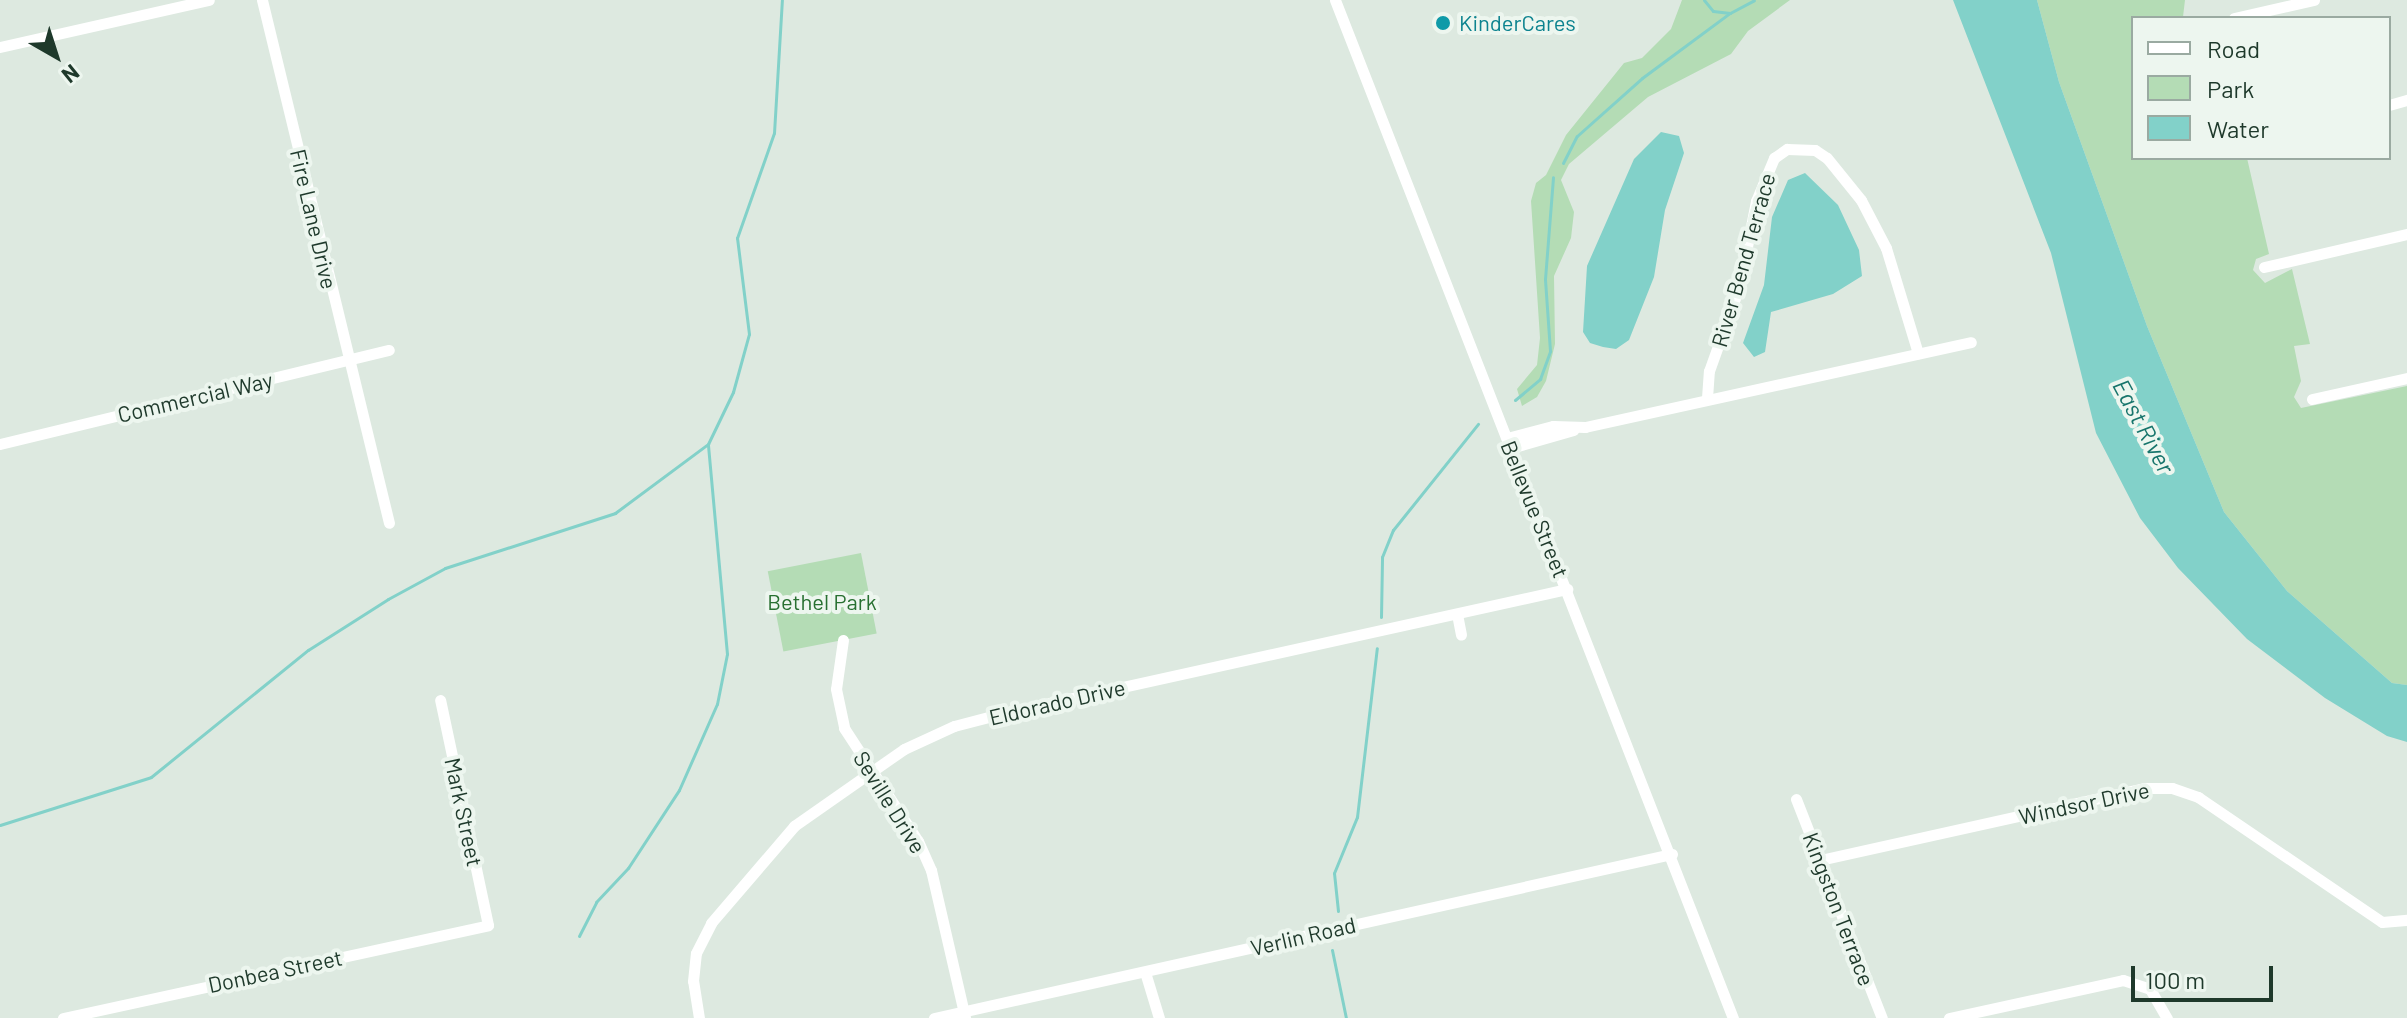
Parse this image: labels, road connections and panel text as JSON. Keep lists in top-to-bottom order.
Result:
{
  "streets": {
    "street": [
      "Fire Lane Drive",
      "River Bend Terrace",
      "Commercial Way",
      "Bellevue Street",
      "Eldorado Drive",
      "Seville Drive",
      "Windsor Drive",
      "Mark Street",
      "Kingston Terrace",
      "Verlin Road",
      "Donbea Street"
    ]
  },
  "crossings": [
    ["Fire Lane Drive", "Commercial Way"],
    ["Bellevue Street", "Eldorado Drive"],
    ["Bellevue Street", "Verlin Road"],
    ["Eldorado Drive", "Seville Drive"],
    ["Seville Drive", "Verlin Road"],
    ["Windsor Drive", "Kingston Terrace"],
    ["Mark Street", "Donbea Street"]
  ],
  "water": ["East River"],
  "parks": ["Bethel Park"],
  "places": ["KinderCares"],
  "legend": ["Road", "Park", "Water"],
  "scale_bar": "100 m",
  "north": "bottom right"
}
